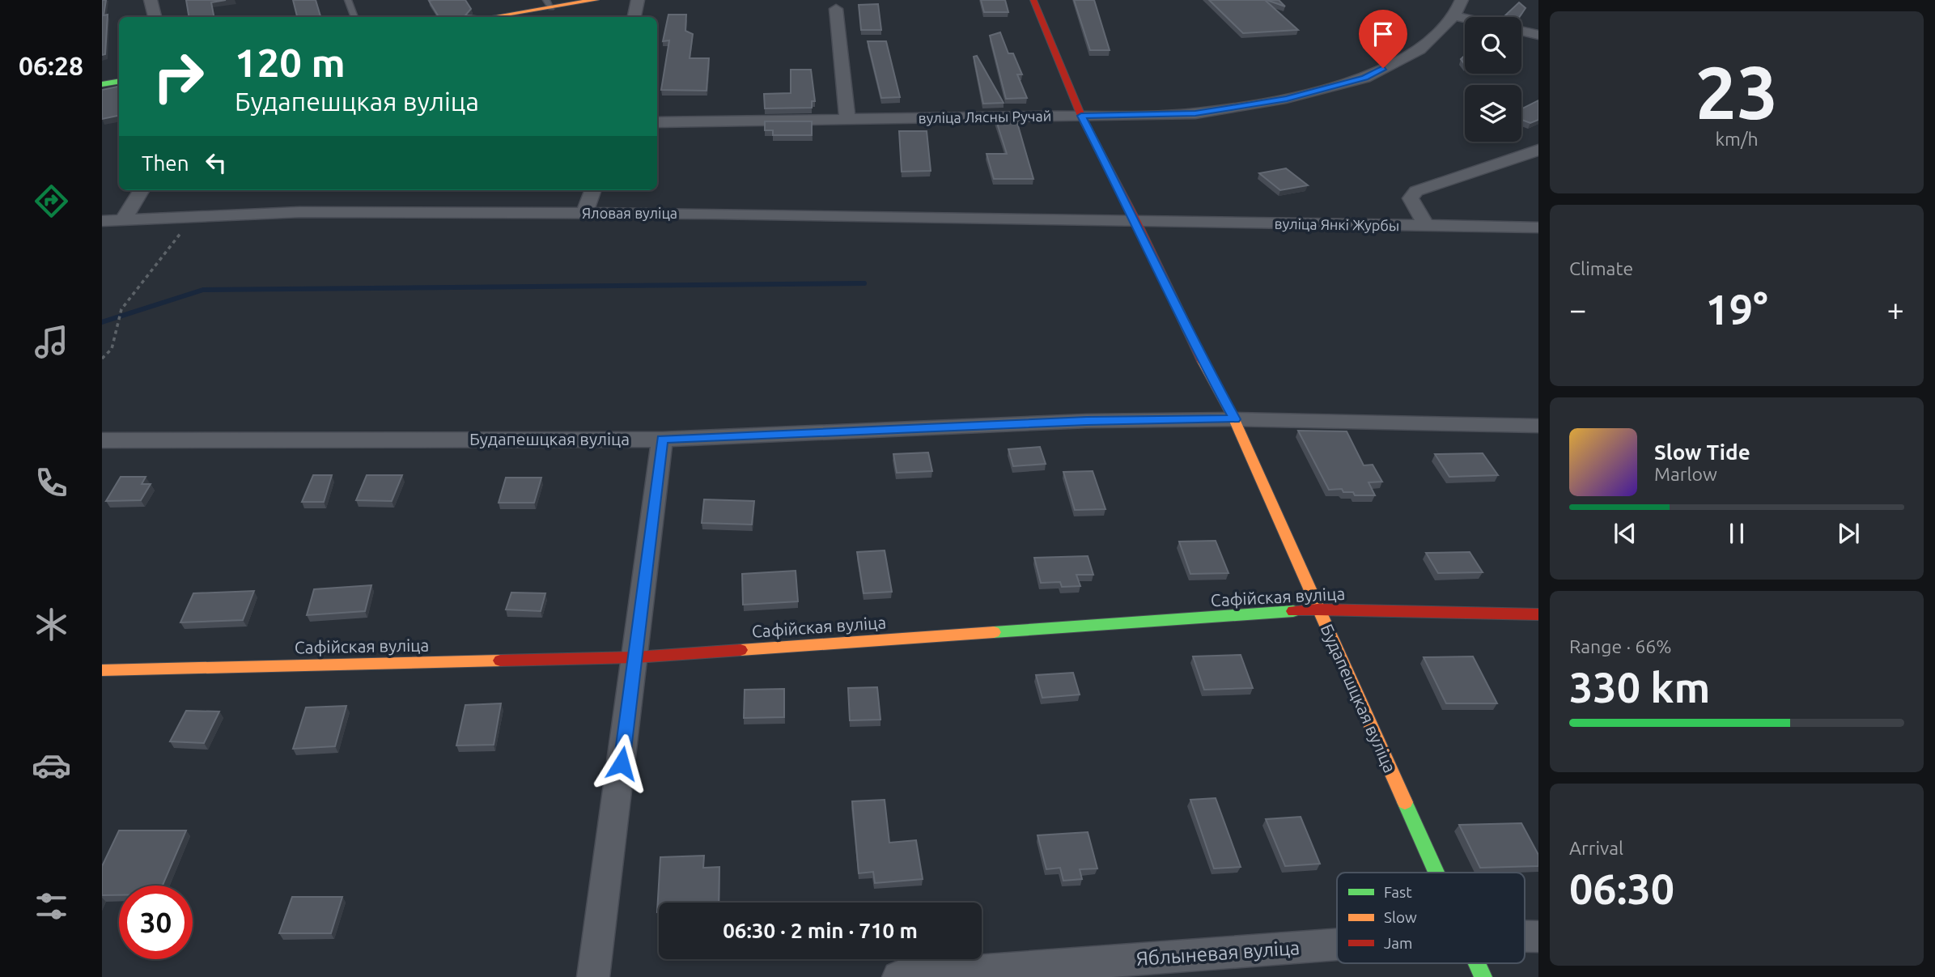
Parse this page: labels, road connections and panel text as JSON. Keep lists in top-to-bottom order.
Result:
{
  "streets": {
    "street": [
      "вуліца Лясны Ручай",
      "Яловая вуліца",
      "вуліца Янкі Журбы",
      "Будапешцкая вуліца",
      "Сафійская вуліца",
      "Яблыневая вуліца"
    ]
  },
  "crossings": [
    ["Яловая вуліца", "вуліца Янкі Журбы"],
    ["Будапешцкая вуліца", "Сафійская вуліца"]
  ],
  "legend": ["Fast", "Slow", "Jam"],
  "page": {
    "tabs": "06:28",
    "tile": [
      ["23", "km/h"],
      "Climate",
      ["Range · 66%", "330 km"],
      ["Arrival", "06:30"]
    ],
    "turn": ["120 m", "Будапешцкая вуліца"],
    "then": "Then",
    "heat": ["−", "19°", "+"],
    "song": ["Slow Tide", "Marlow"],
    "limit": "30",
    "trip": "06:30 · 2 min · 710 m"
  }
}
